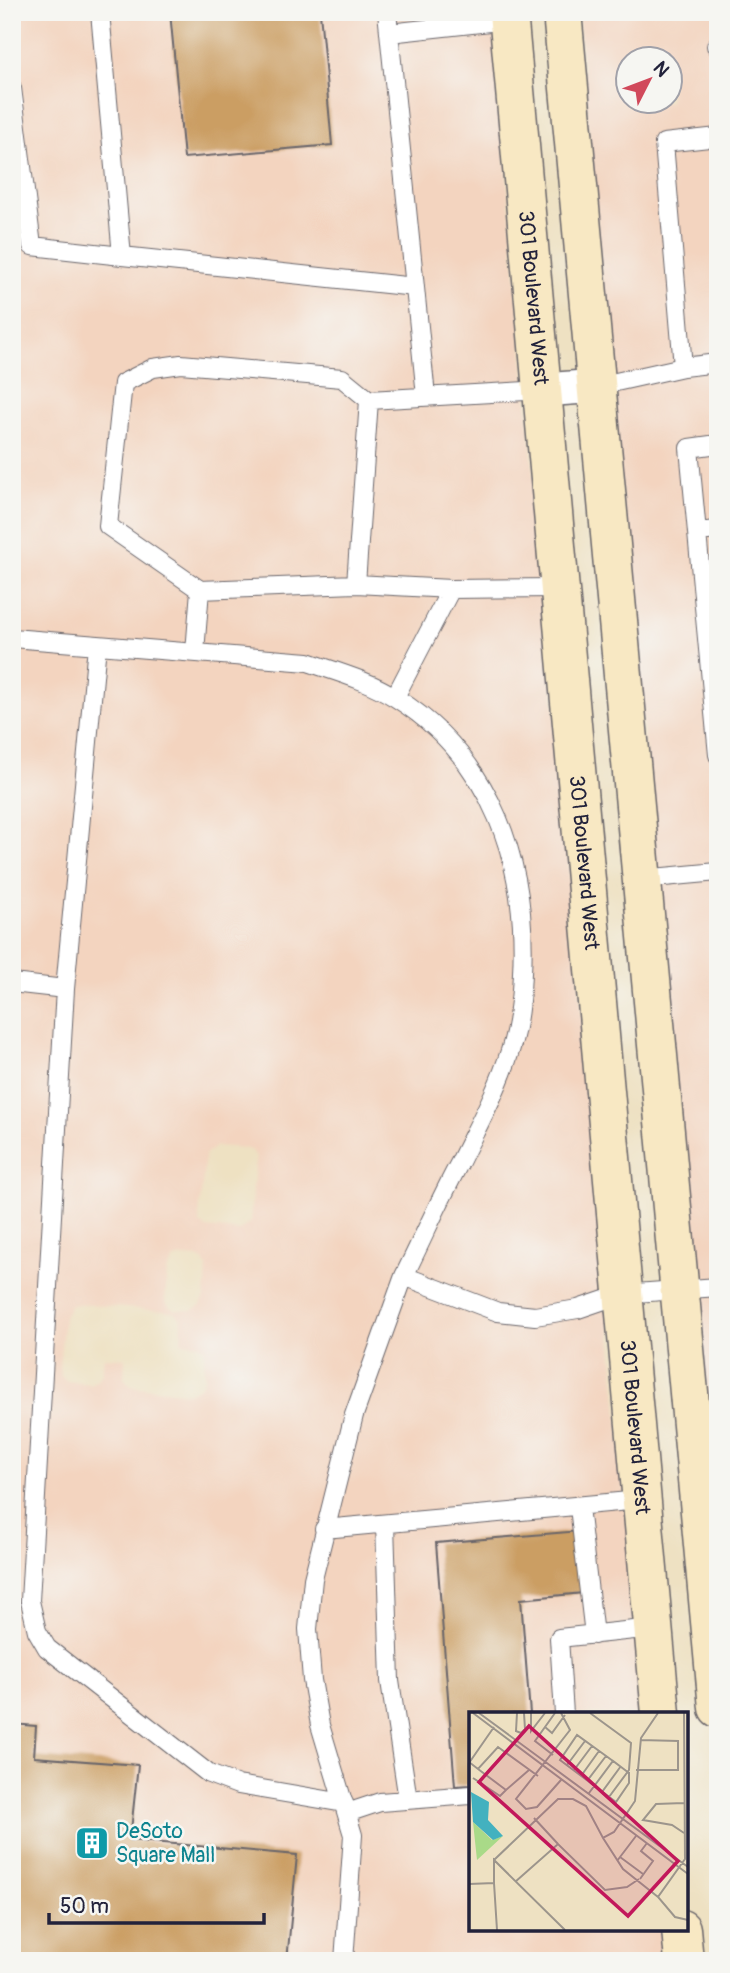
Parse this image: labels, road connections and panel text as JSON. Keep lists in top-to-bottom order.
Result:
{
  "streets": {
    "main road": ["301 Boulevard West"]
  },
  "places": {
    "building": ["DeSoto Square Mall"]
  },
  "scale_bar": "50 m",
  "north": "top right"
}
